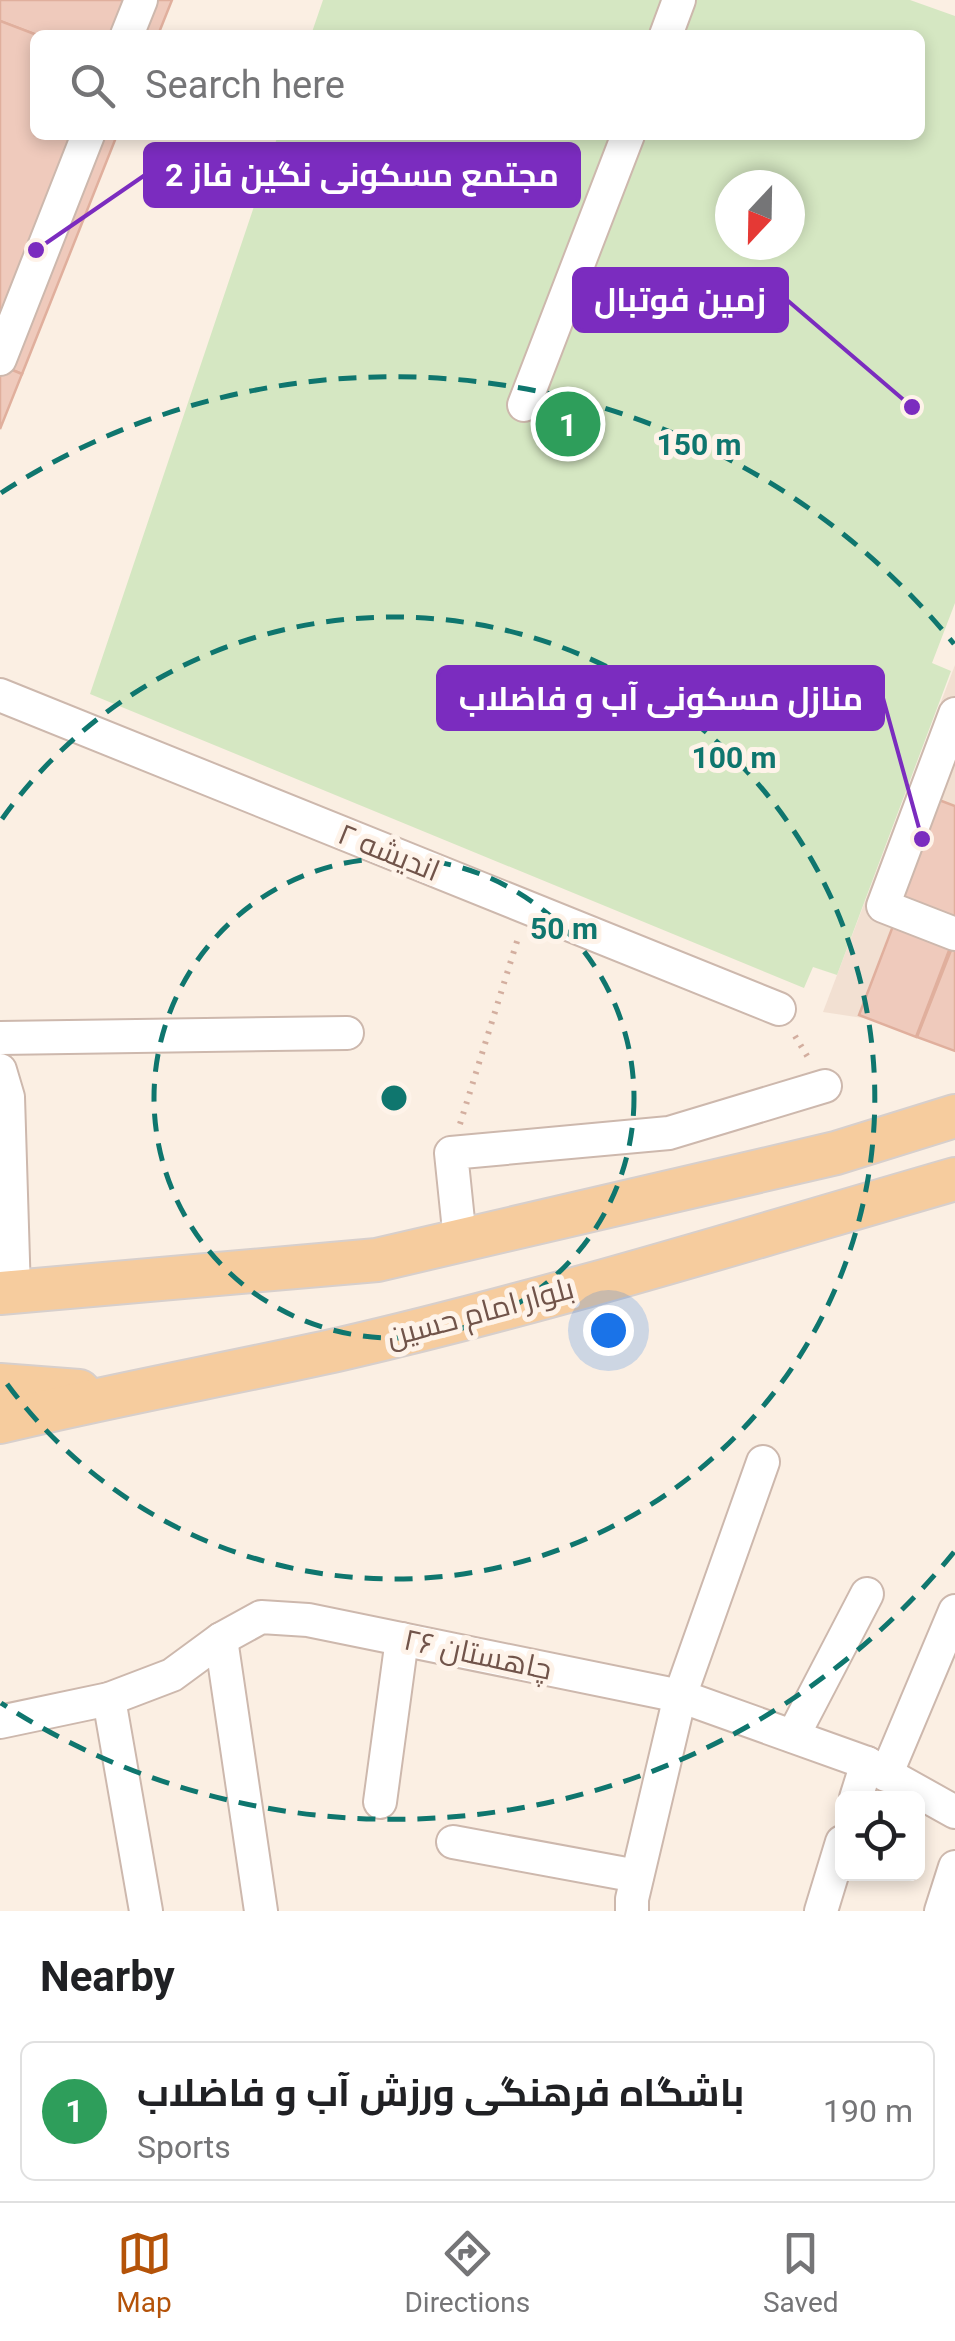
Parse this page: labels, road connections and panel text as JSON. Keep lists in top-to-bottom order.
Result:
{
  "streets": {
    "main road": ["بلوار امام حسین"],
    "street": ["اندیشه ۲", "چاهستان ۲۶"]
  },
  "places": ["مجتمع مسکونی نگین فاز 2", "زمین فوتبال", "منازل مسکونی آب و فاضلاب"],
  "north": "bottom",
  "page": {
    "search": "Search here",
    "pins": "1",
    "heading": "Nearby",
    "list": [
      {
        "mark": "1",
        "name": "باشگاه فرهنگی ورزش آب و فاضلاب",
        "note": "Sports",
        "value": "190 m"
      }
    ],
    "nav": ["Map", "Directions", "Saved"]
  },
  "rings": ["150 m", "100 m", "50 m"]
}
